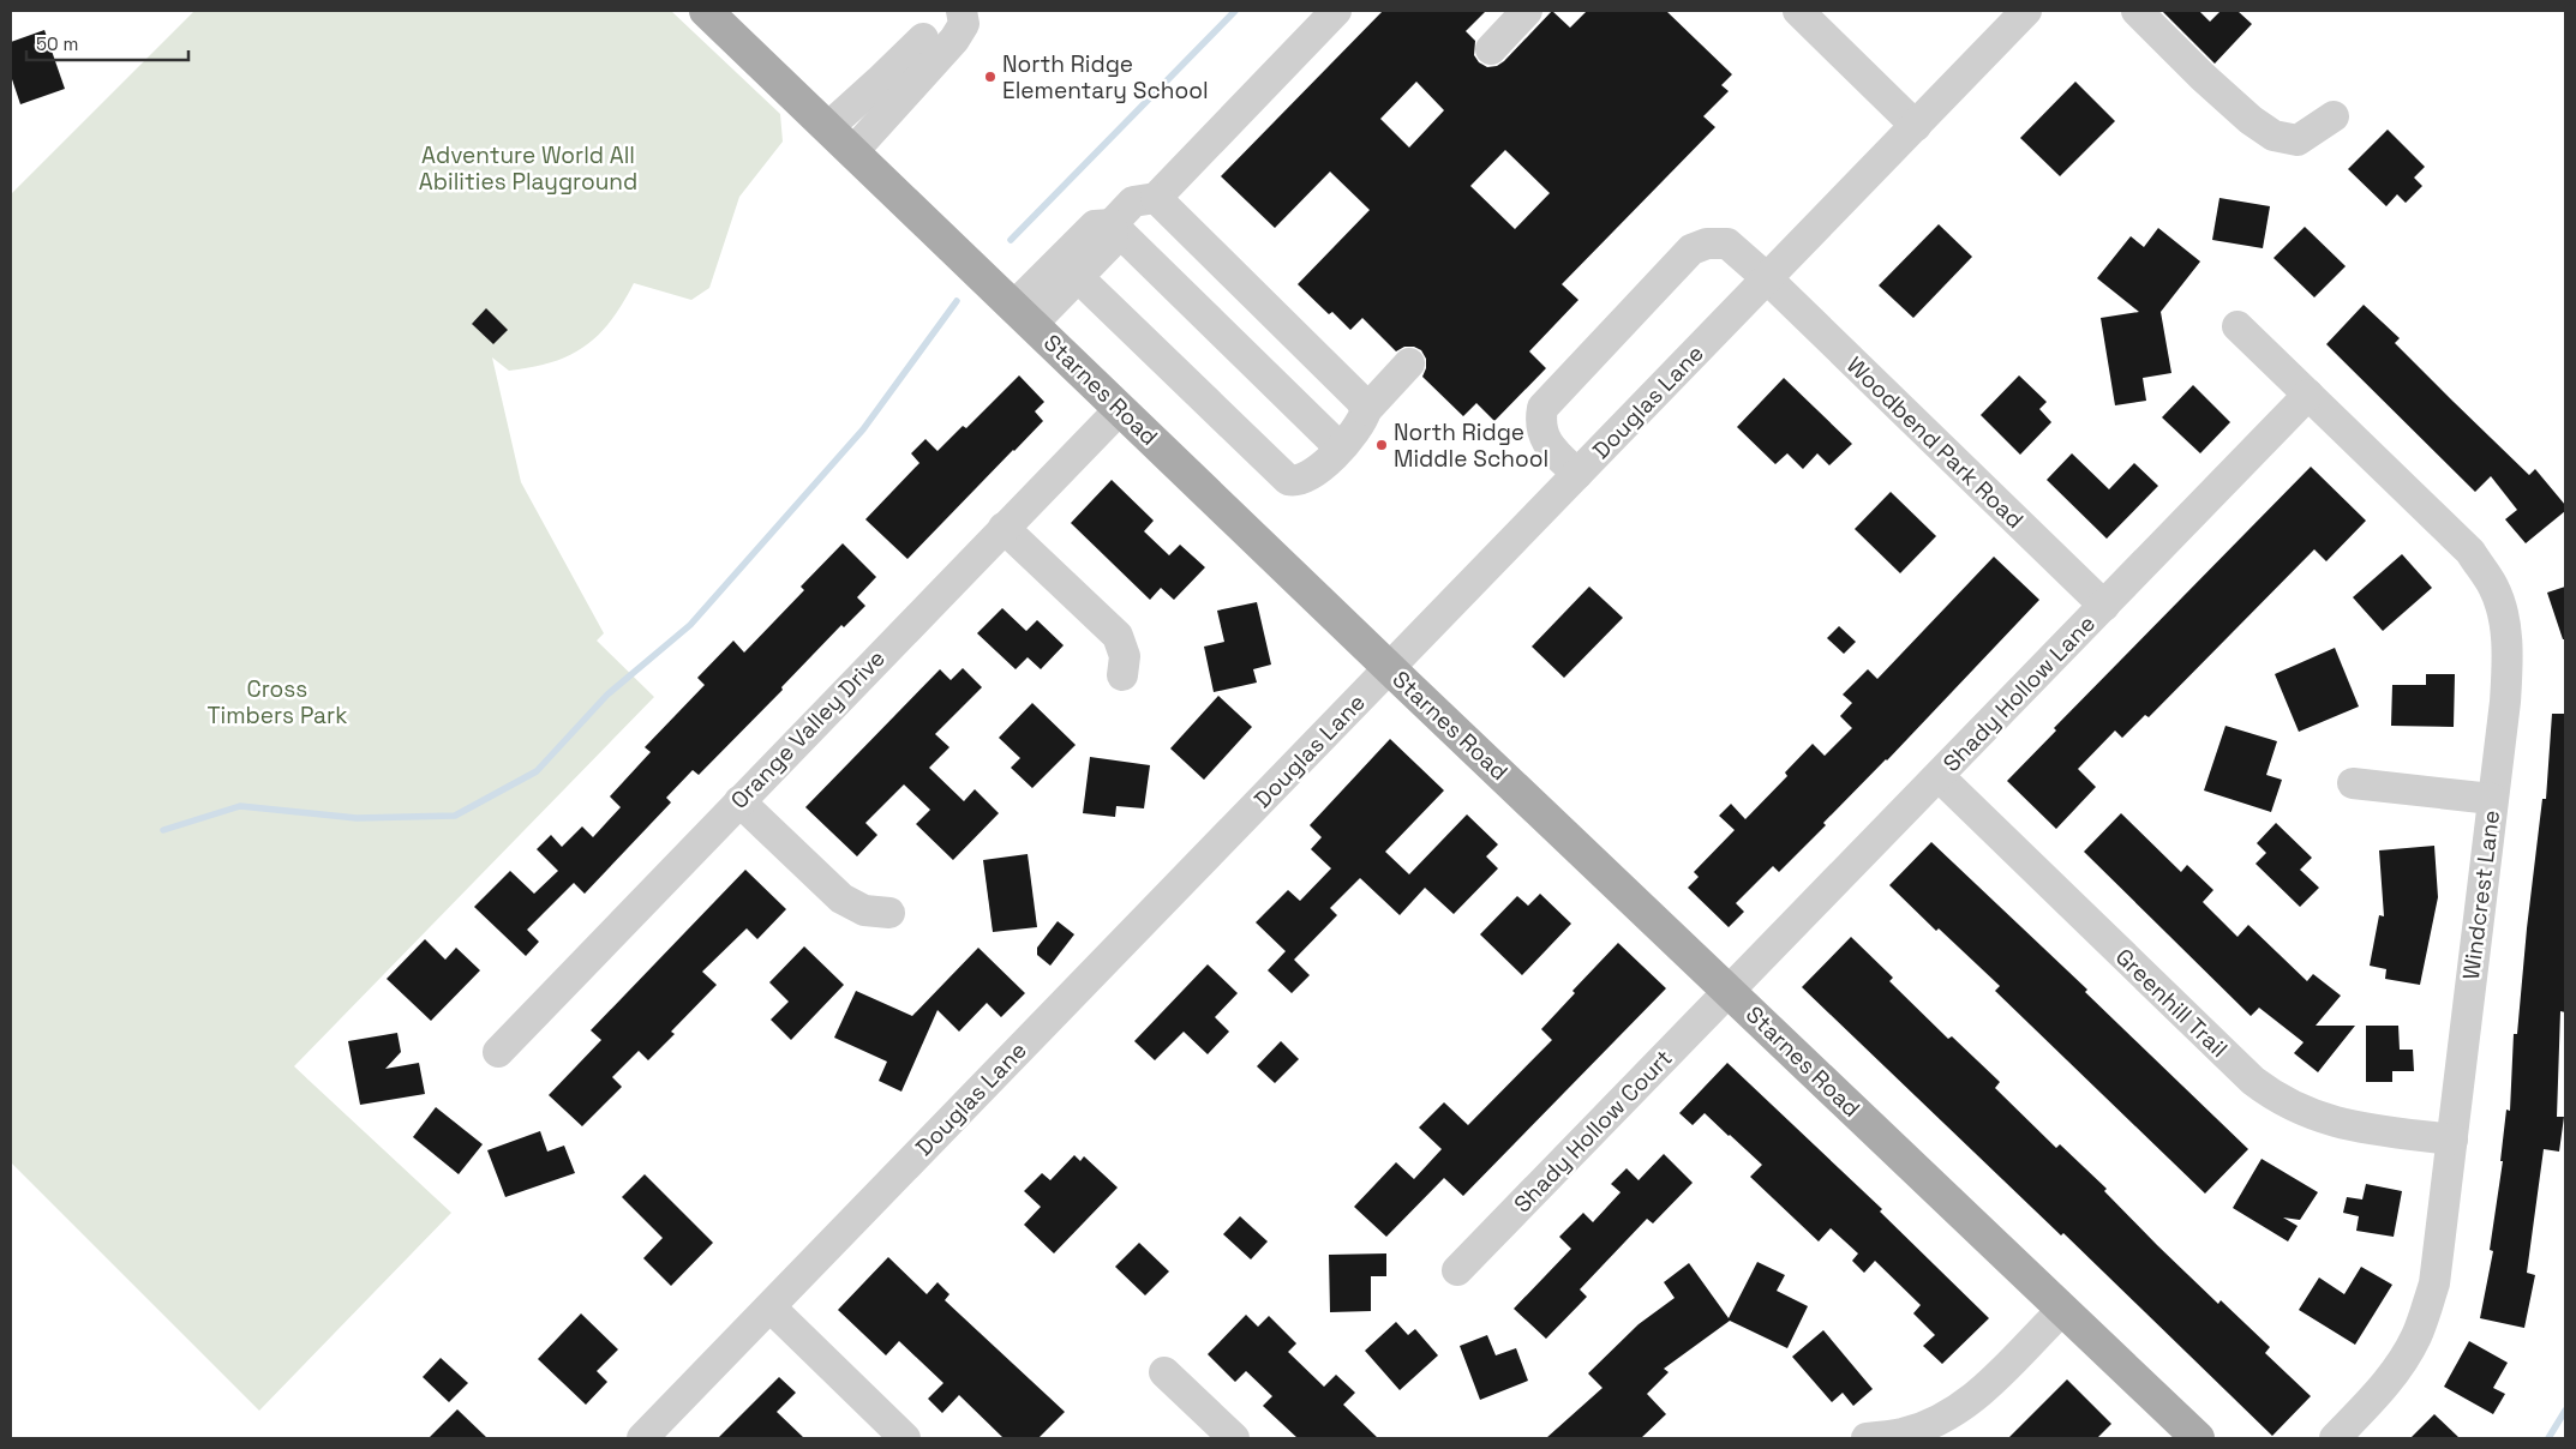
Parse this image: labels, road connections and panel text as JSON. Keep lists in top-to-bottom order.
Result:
{
  "streets": {
    "main road": ["Starnes Road"],
    "street": [
      "Douglas Lane",
      "Woodbend Park Road",
      "Shady Hollow Lane",
      "Orange Valley Drive",
      "Windcrest Lane",
      "Greenhill Trail",
      "Shady Hollow Court"
    ]
  },
  "crossings": [
    ["Starnes Road", "Douglas Lane"],
    ["Starnes Road", "Shady Hollow Lane"],
    ["Starnes Road", "Orange Valley Drive"],
    ["Starnes Road", "Shady Hollow Court"],
    ["Douglas Lane", "Woodbend Park Road"],
    ["Woodbend Park Road", "Shady Hollow Lane"],
    ["Shady Hollow Lane", "Windcrest Lane"],
    ["Shady Hollow Lane", "Greenhill Trail"],
    ["Shady Hollow Lane", "Shady Hollow Court"],
    ["Windcrest Lane", "Greenhill Trail"]
  ],
  "parks": ["Adventure World All Abilities Playground", "Cross Timbers Park"],
  "places": ["North Ridge Elementary School", "North Ridge Middle School"],
  "scale_bar": "50 m"
}
